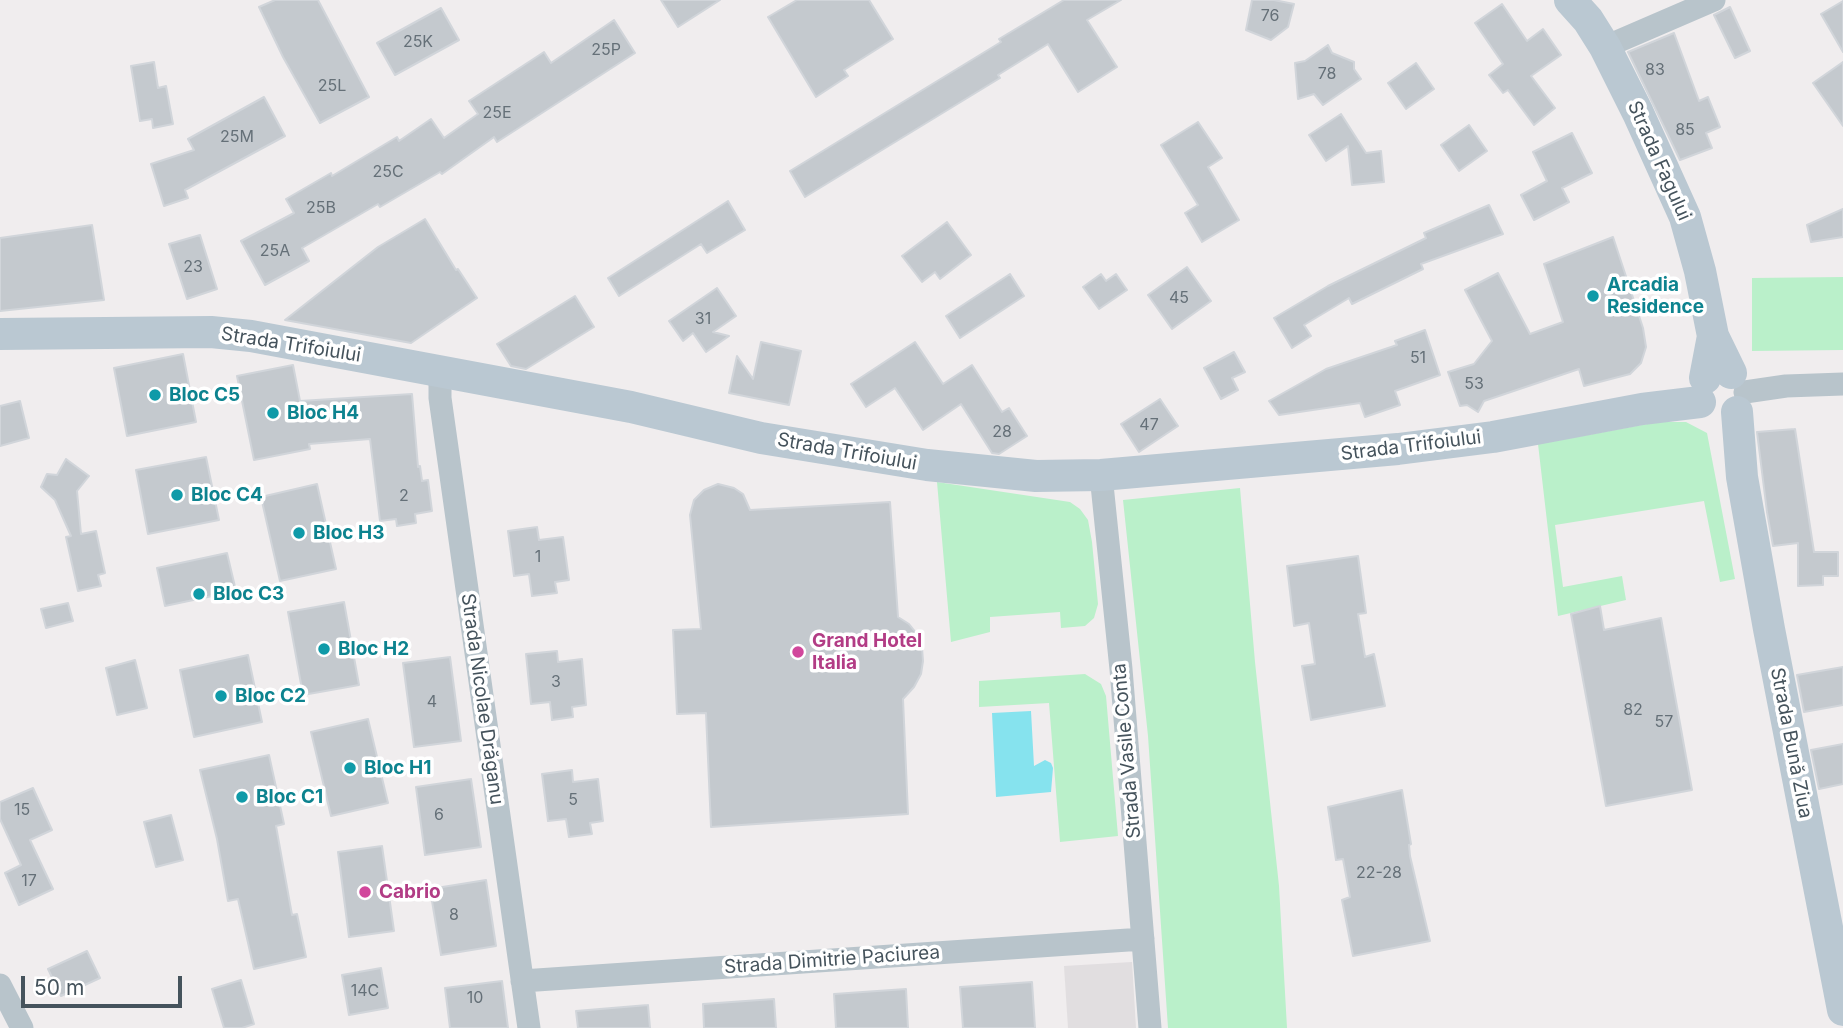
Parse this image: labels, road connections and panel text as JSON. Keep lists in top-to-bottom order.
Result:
{
  "streets": {
    "street": [
      "Strada Fagului",
      "Strada Trifoiului",
      "Strada Nicolae Drăganu",
      "Strada Bună Ziua",
      "Strada Vasile Conta",
      "Strada Dimitrie Paciurea"
    ]
  },
  "crossings": [
    ["Strada Fagului", "Strada Trifoiului"],
    ["Strada Fagului", "Strada Bună Ziua"],
    ["Strada Trifoiului", "Strada Nicolae Drăganu"],
    ["Strada Trifoiului", "Strada Bună Ziua"],
    ["Strada Trifoiului", "Strada Vasile Conta"],
    ["Strada Nicolae Drăganu", "Strada Dimitrie Paciurea"],
    ["Strada Vasile Conta", "Strada Dimitrie Paciurea"]
  ],
  "places": [
    "Arcadia Residence",
    "Bloc C5",
    "Bloc H4",
    "Bloc C4",
    "Bloc H3",
    "Bloc C3",
    "Bloc H2",
    "Grand Hotel Italia",
    "Bloc C2",
    "Bloc H1",
    "Bloc C1",
    "Cabrio"
  ],
  "house_numbers": [
    "76",
    "25K",
    "25P",
    "83",
    "78",
    "25L",
    "25E",
    "85",
    "25M",
    "25C",
    "25B",
    "25A",
    "23",
    "45",
    "31",
    "51",
    "53",
    "47",
    "28",
    "2",
    "1",
    "3",
    "4",
    "82",
    "57",
    "5",
    "15",
    "6",
    "22-28",
    "17",
    "8",
    "14C",
    "10"
  ],
  "scale_bar": "50 m"
}
